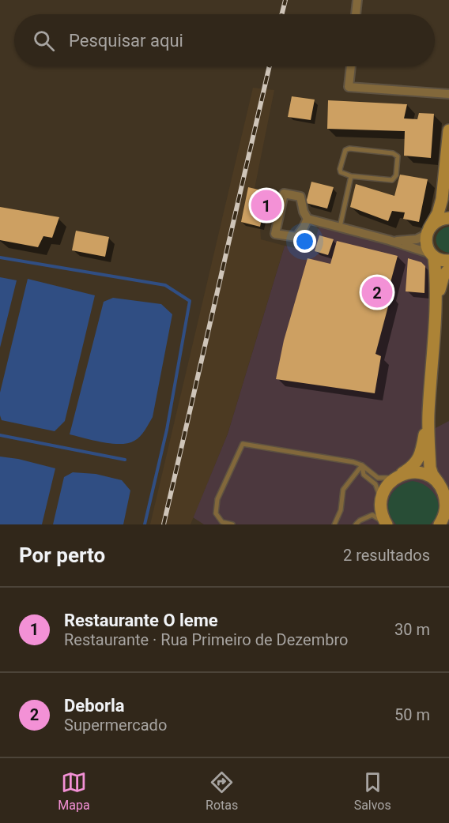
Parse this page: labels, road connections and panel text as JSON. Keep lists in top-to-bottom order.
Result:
{
  "page": {
    "search": "Pesquisar aqui",
    "pins": ["1", "2"],
    "heading": ["Por perto", "2 resultados"],
    "list": [
      {
        "mark": "1",
        "name": "Restaurante O leme",
        "note": "Restaurante · Rua Primeiro de Dezembro",
        "value": "30 m"
      },
      {
        "mark": "2",
        "name": "Deborla",
        "note": "Supermercado",
        "value": "50 m"
      }
    ],
    "nav": ["Mapa", "Rotas", "Salvos"]
  }
}
